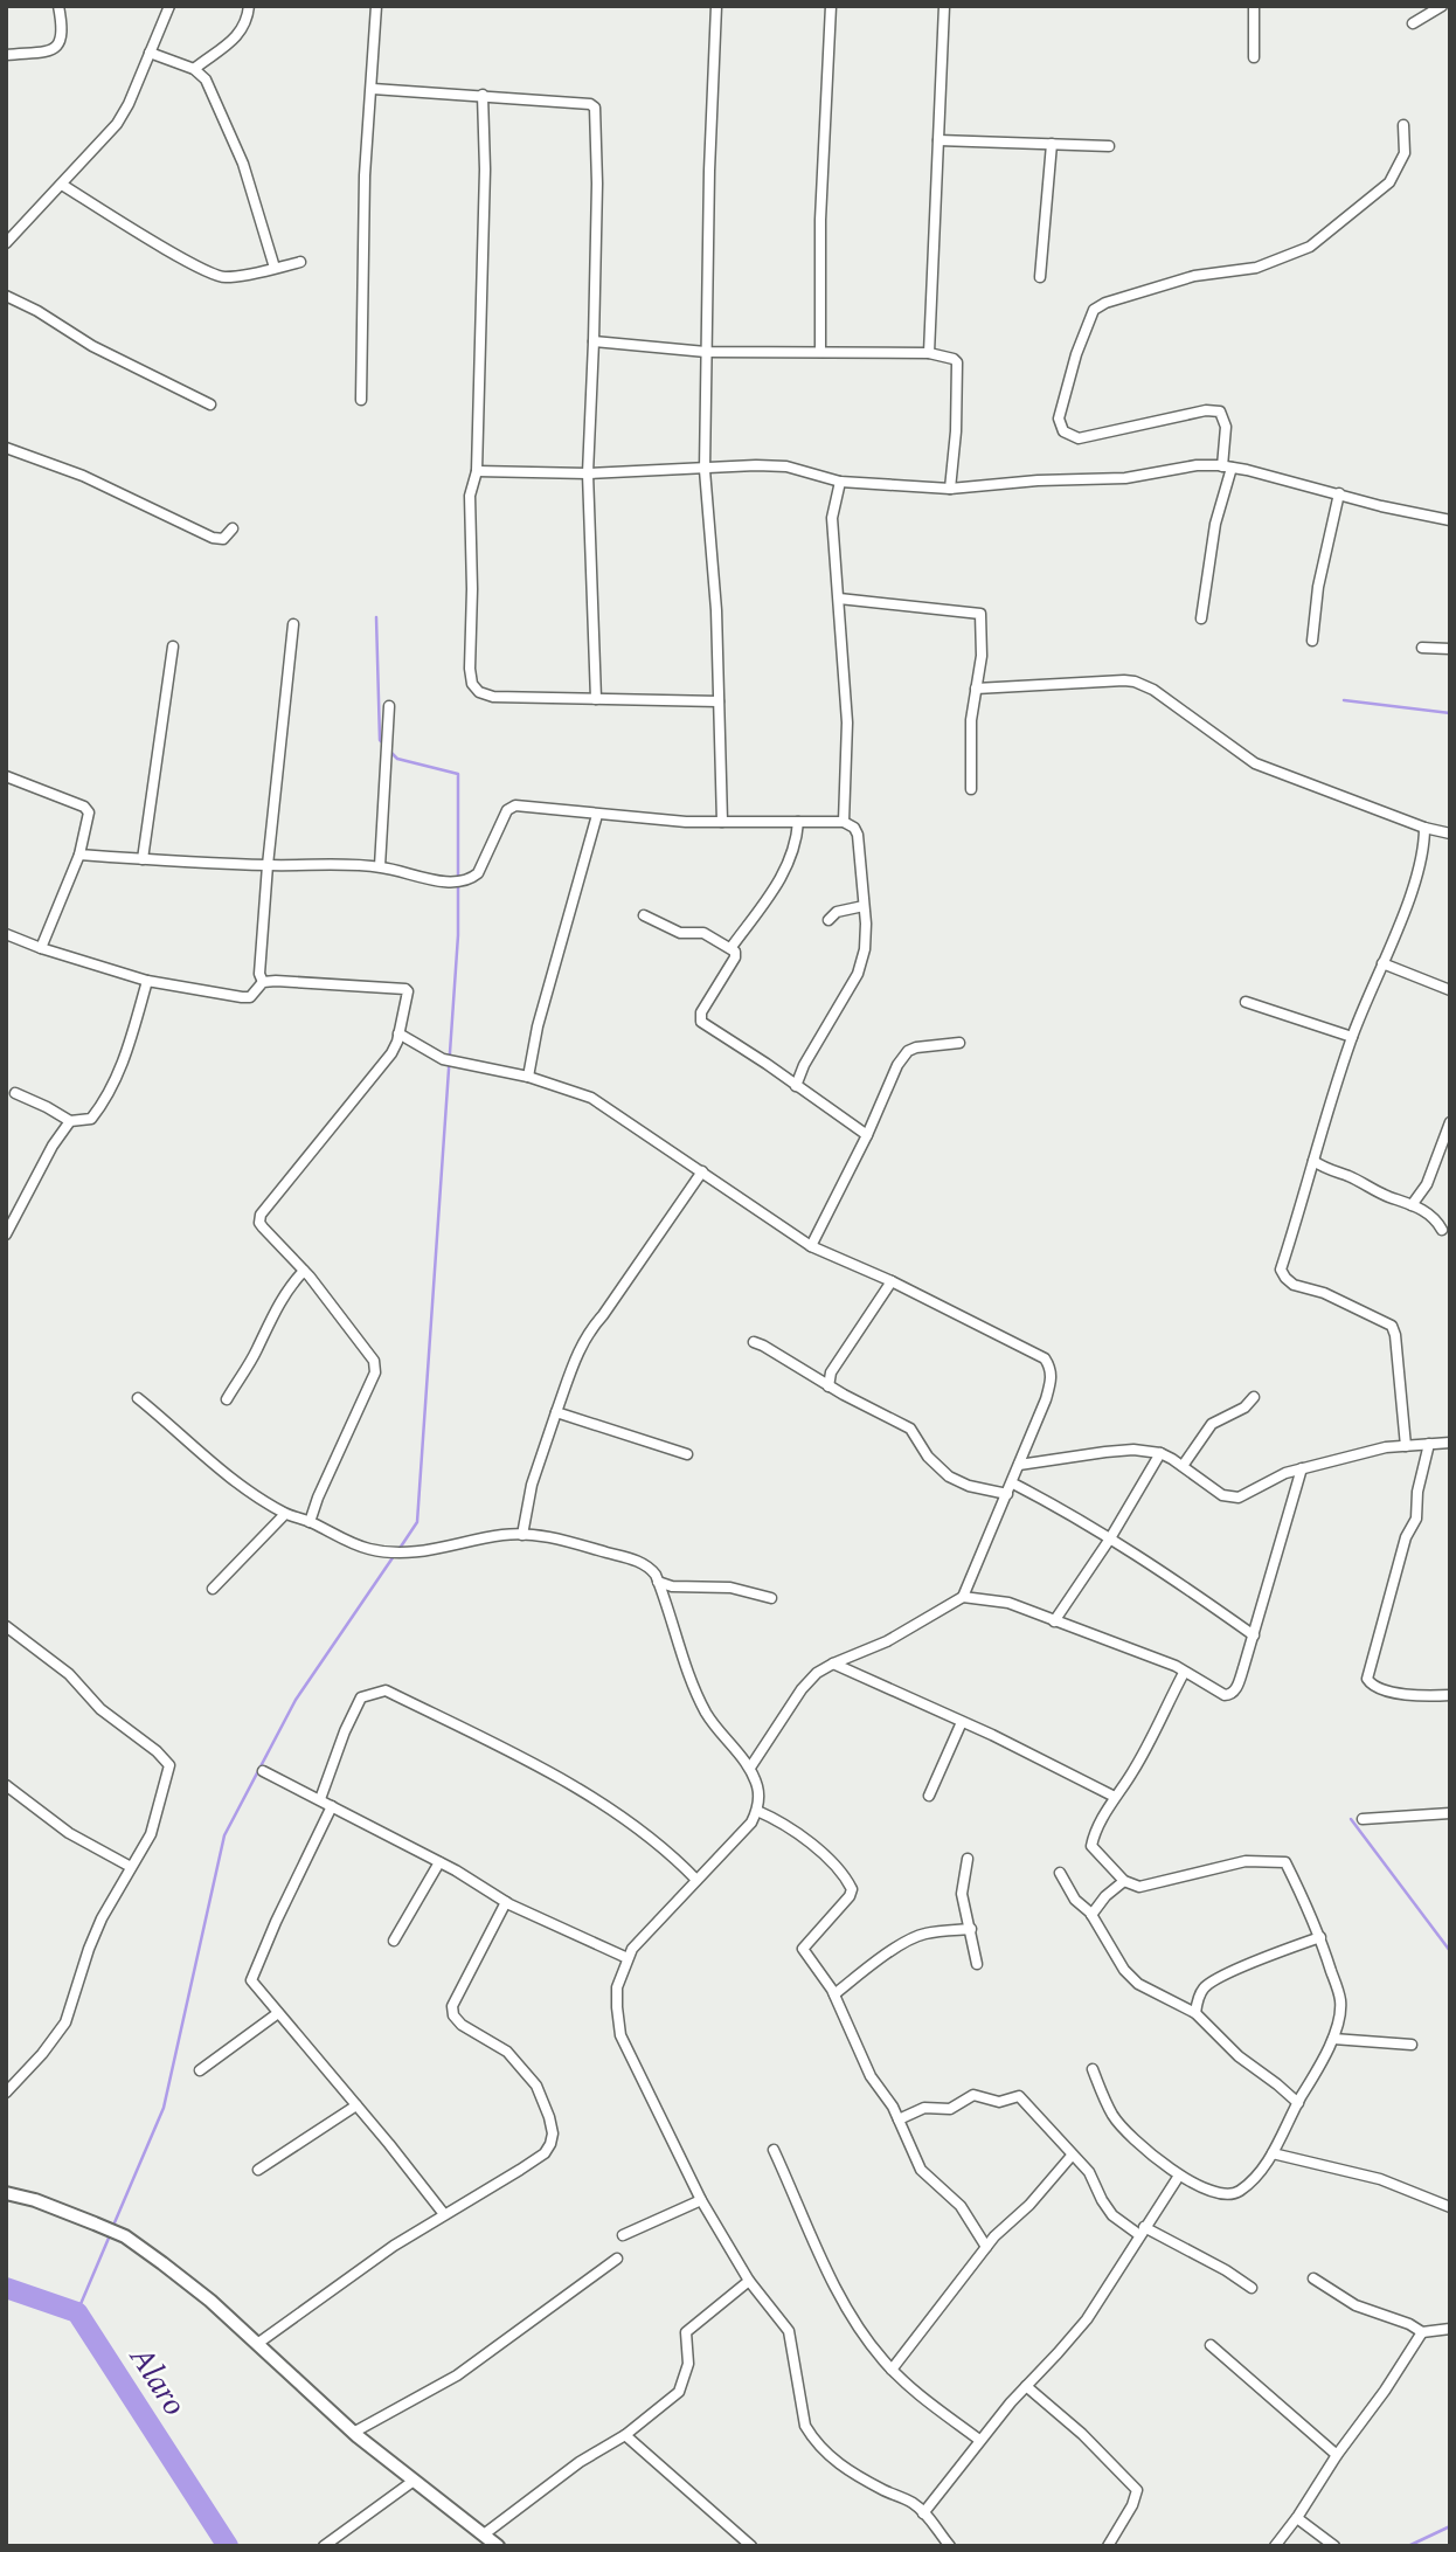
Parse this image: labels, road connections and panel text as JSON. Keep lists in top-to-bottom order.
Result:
{
  "water": ["Alaro"]
}
